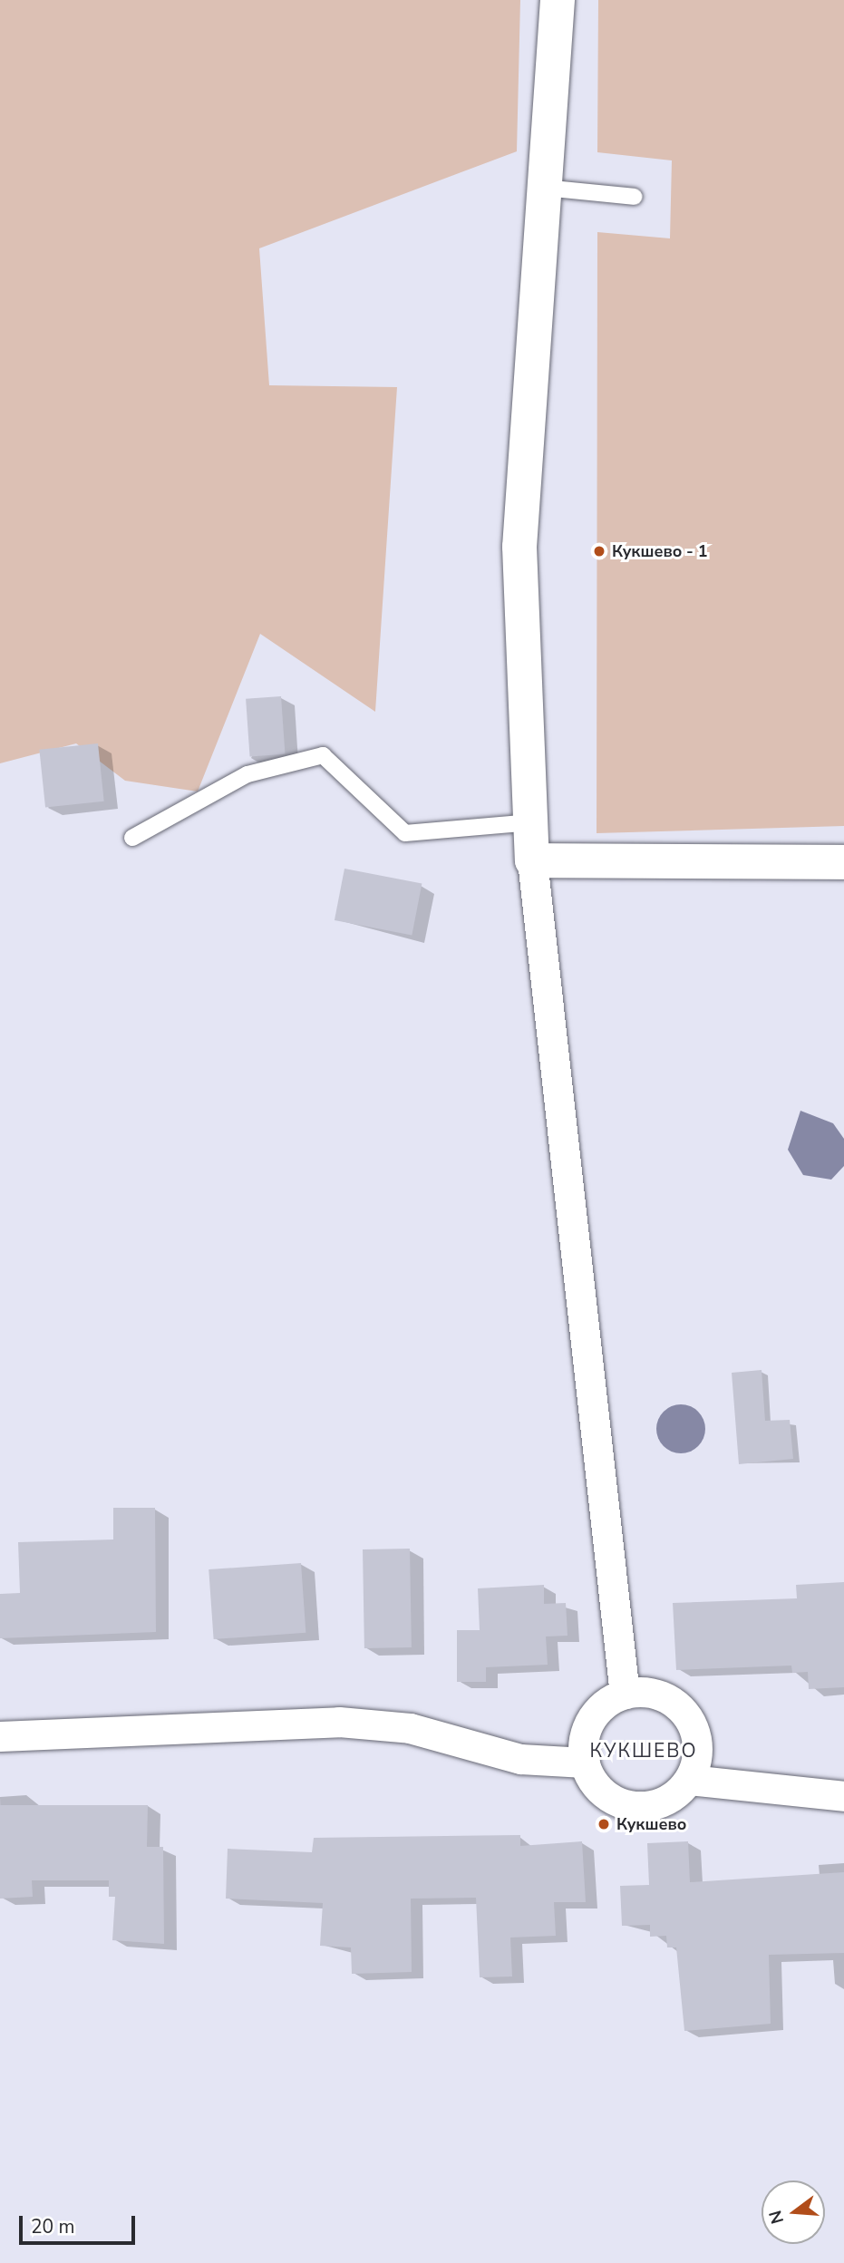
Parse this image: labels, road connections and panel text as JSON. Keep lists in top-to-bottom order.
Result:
{
  "districts": ["КУКШЕВО"],
  "places": ["Кукшево - 1", "Кукшево"],
  "scale_bar": "20 m",
  "north": "left"
}
